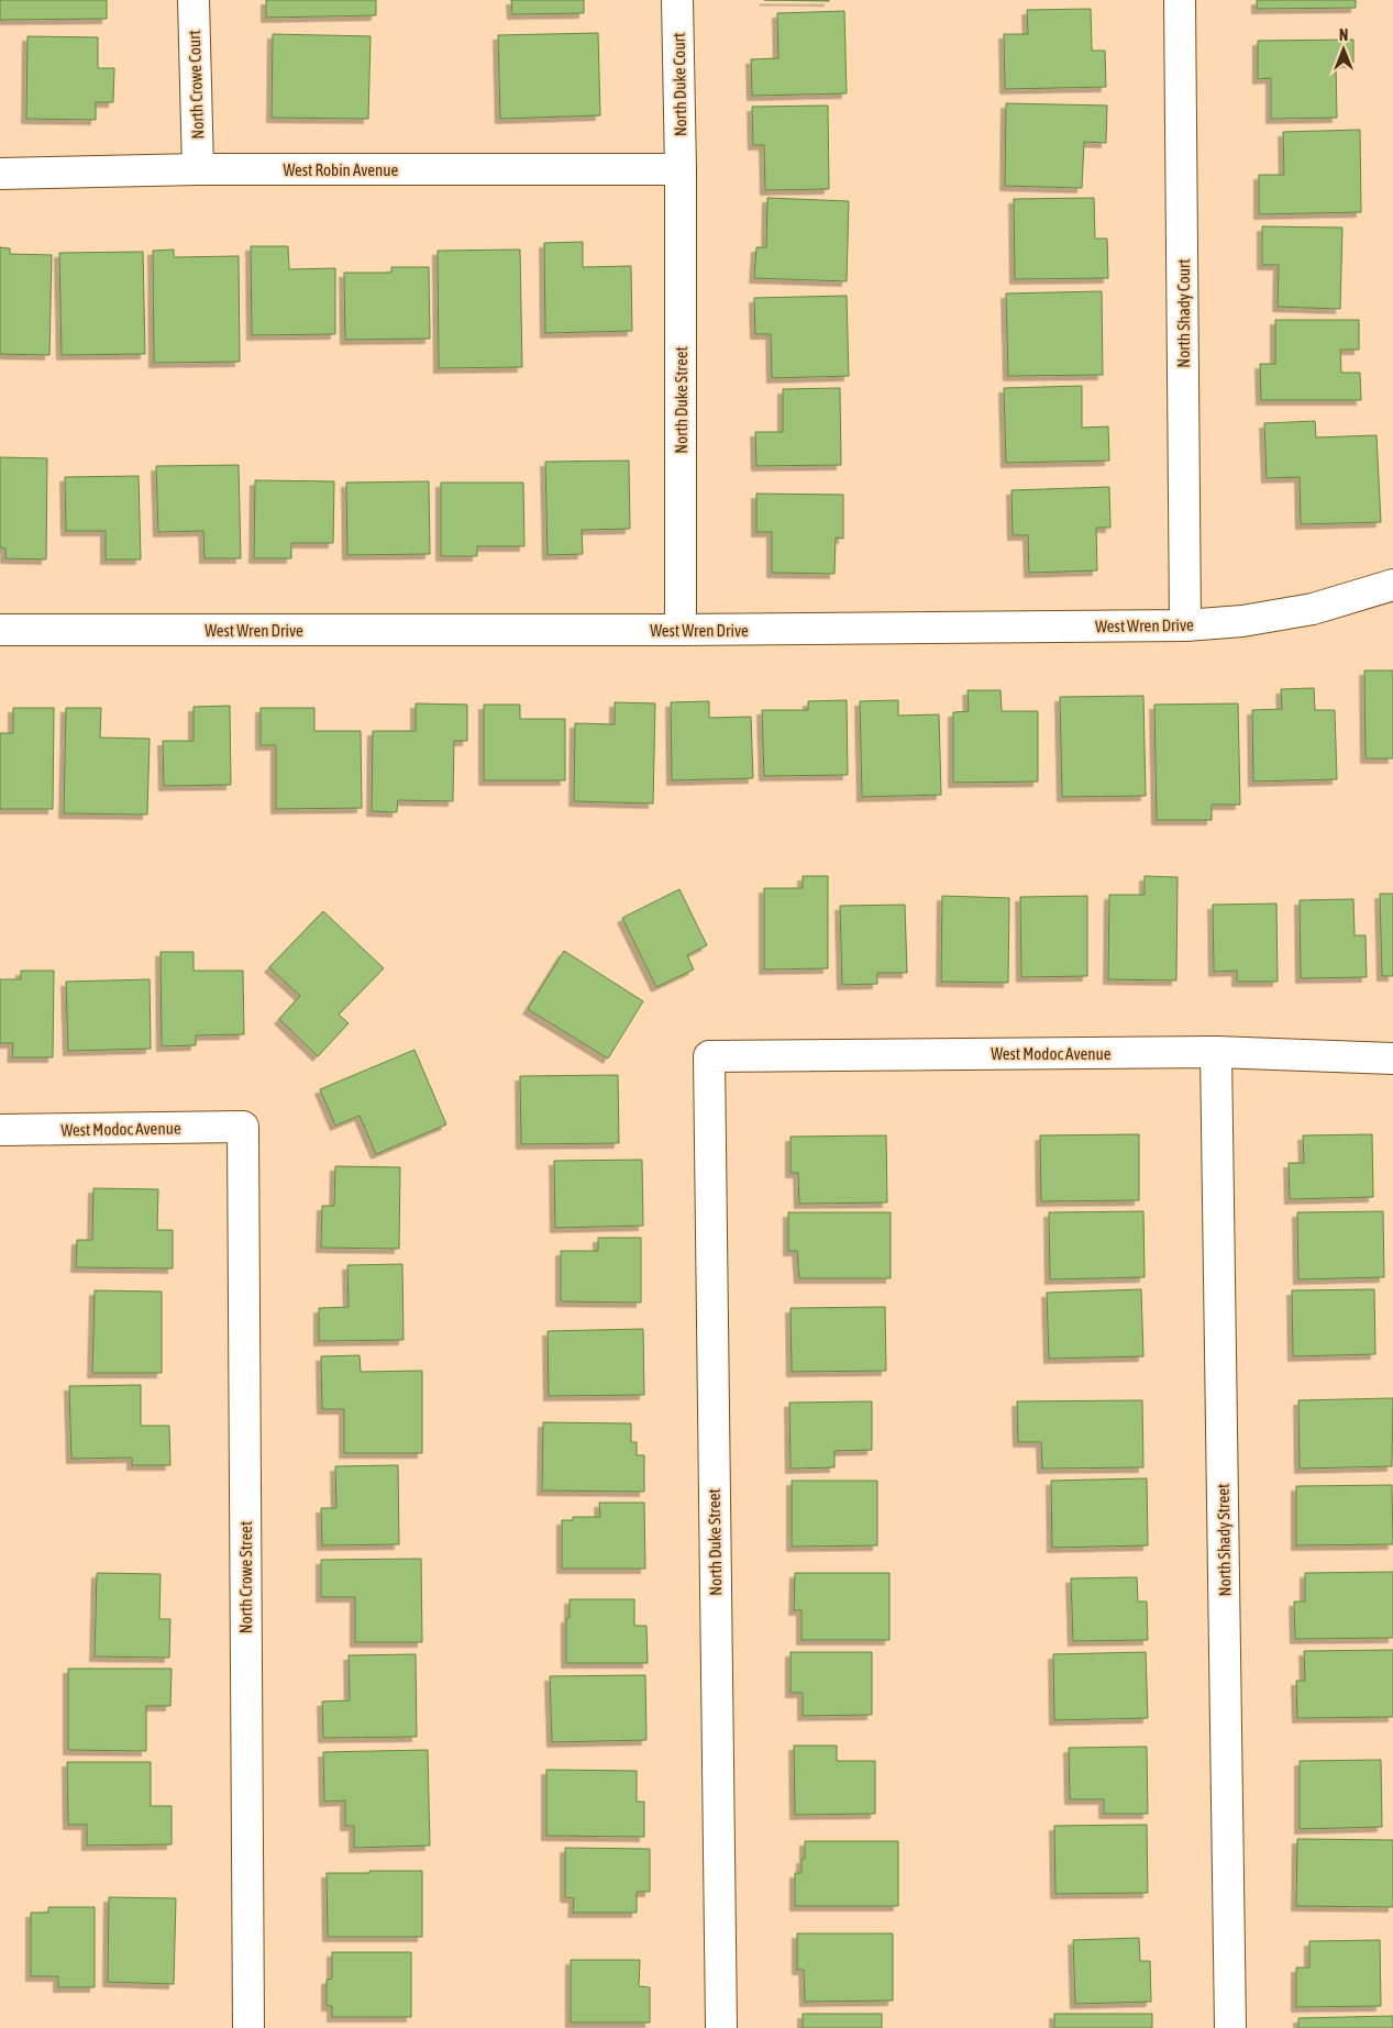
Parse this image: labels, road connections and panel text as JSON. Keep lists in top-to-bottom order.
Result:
{
  "streets": {
    "street": [
      "North Crowe Court",
      "North Duke Court",
      "West Robin Avenue",
      "North Shady Court",
      "North Duke Street",
      "West Wren Drive",
      "West Modoc Avenue",
      "North Shady Street",
      "North Crowe Street"
    ]
  },
  "crossings": [
    ["North Crowe Court", "West Robin Avenue"],
    ["North Duke Court", "West Robin Avenue"],
    ["North Duke Court", "North Duke Street"],
    ["West Robin Avenue", "North Duke Street"],
    ["North Shady Court", "West Wren Drive"],
    ["North Duke Street", "West Wren Drive"],
    ["North Duke Street", "West Modoc Avenue"],
    ["West Modoc Avenue", "North Shady Street"],
    ["West Modoc Avenue", "North Crowe Street"]
  ],
  "north": "top"
}
